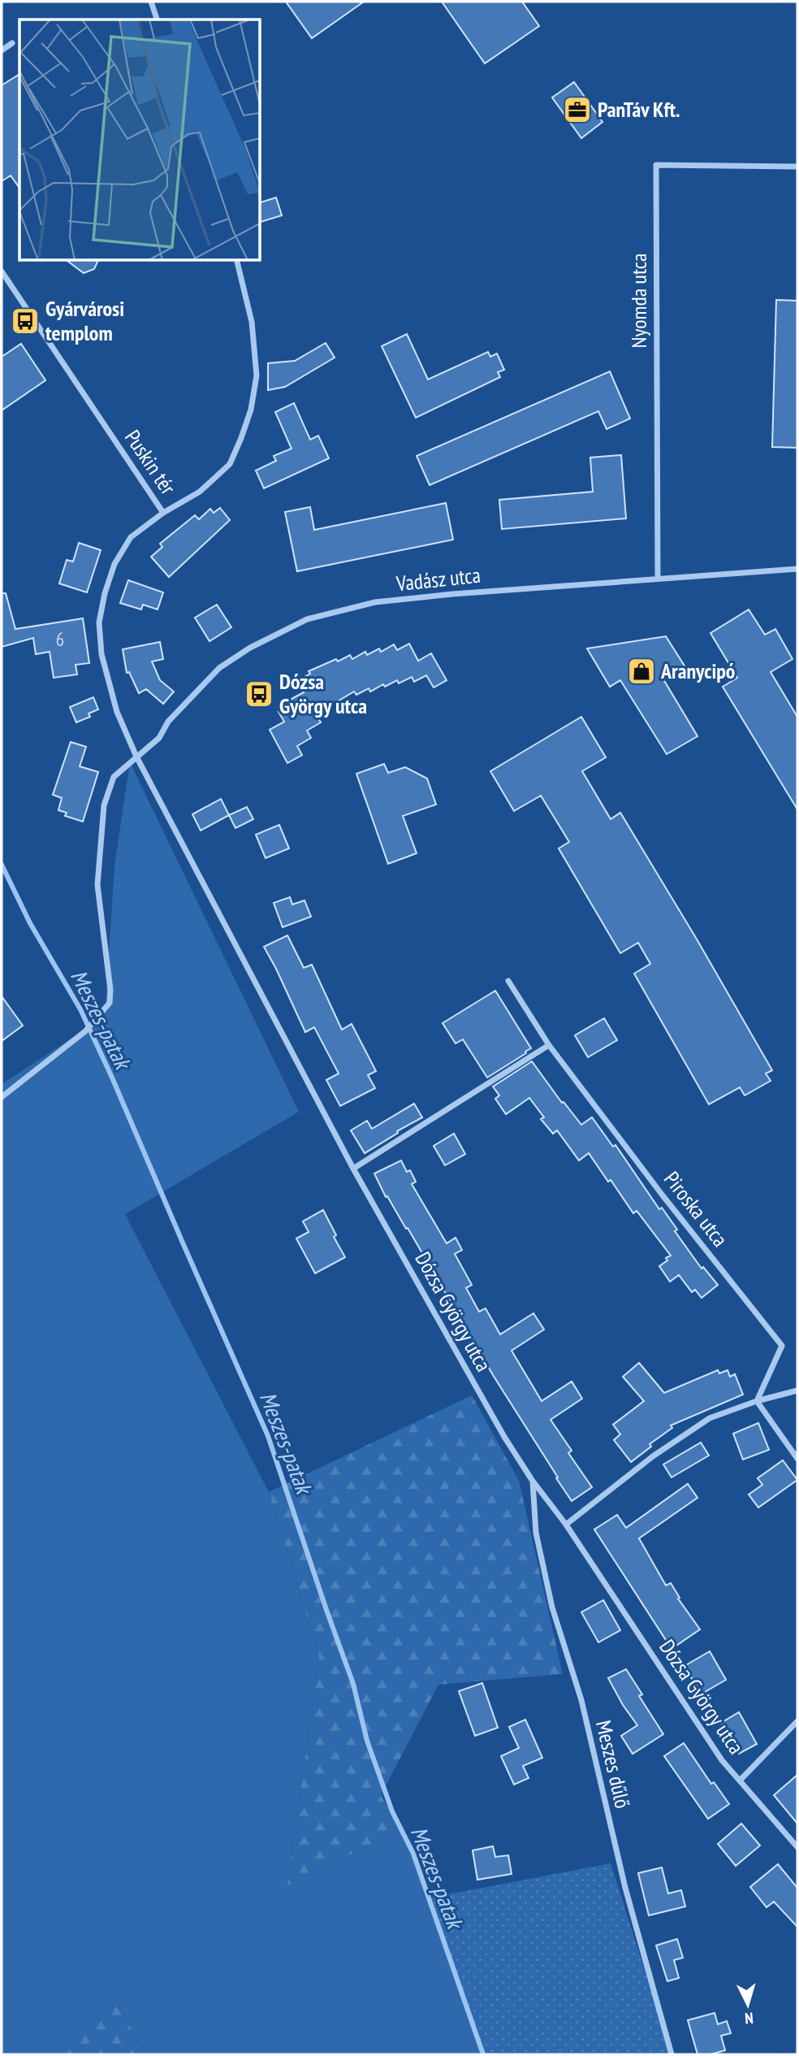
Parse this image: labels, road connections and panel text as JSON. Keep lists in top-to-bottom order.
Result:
{
  "streets": {
    "street": [
      "Nyomda utca",
      "Puskin tér",
      "Vadász utca",
      "Piroska utca",
      "Dózsa György utca",
      "Meszes dűlő"
    ]
  },
  "crossings": [
    ["Nyomda utca", "Vadász utca"],
    ["Puskin tér", "Dózsa György utca"],
    ["Vadász utca", "Dózsa György utca"],
    ["Dózsa György utca", "Meszes dűlő"]
  ],
  "water": ["Meszes-patak"],
  "places": {
    "office": ["PanTáv Kft."],
    "bus stop": ["Gyárvárosi templom", "Dózsa György utca"],
    "shop": ["Aranycipó"]
  },
  "house_numbers": ["6"],
  "north": "bottom"
}
